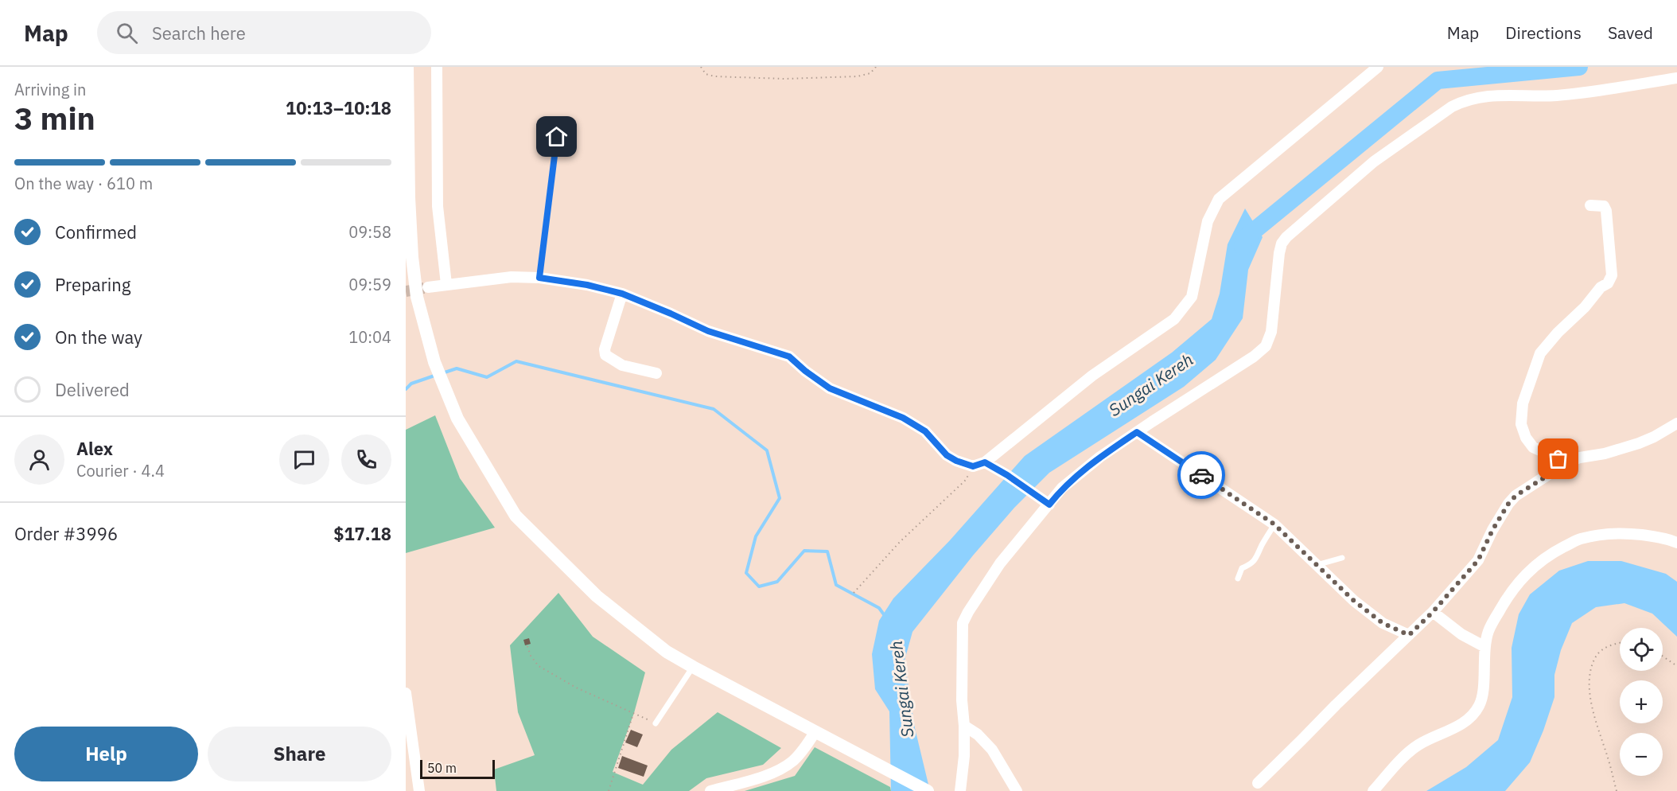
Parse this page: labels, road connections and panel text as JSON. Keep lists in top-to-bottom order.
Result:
{
  "water": ["Sungai Kereh"],
  "scale_bar": "50 m",
  "page": {
    "header": "Map",
    "search": "Search here",
    "nav": ["Map", "Directions", "Saved"],
    "heading": ["3 min", "Arriving in", "10:13–10:18"],
    "panel": [
      "Alex",
      "Courier · 4.4",
      "Order #3996",
      "$17.18"
    ],
    "bar": "On the way · 610 m",
    "list": [
      ["Confirmed", "09:58"],
      ["Preparing", "09:59"],
      ["On the way", "10:04"],
      "Delivered"
    ],
    "map_buttons": ["+", "−"],
    "buttons": ["Help", "Share"],
    "scale": "50 m"
  }
}
